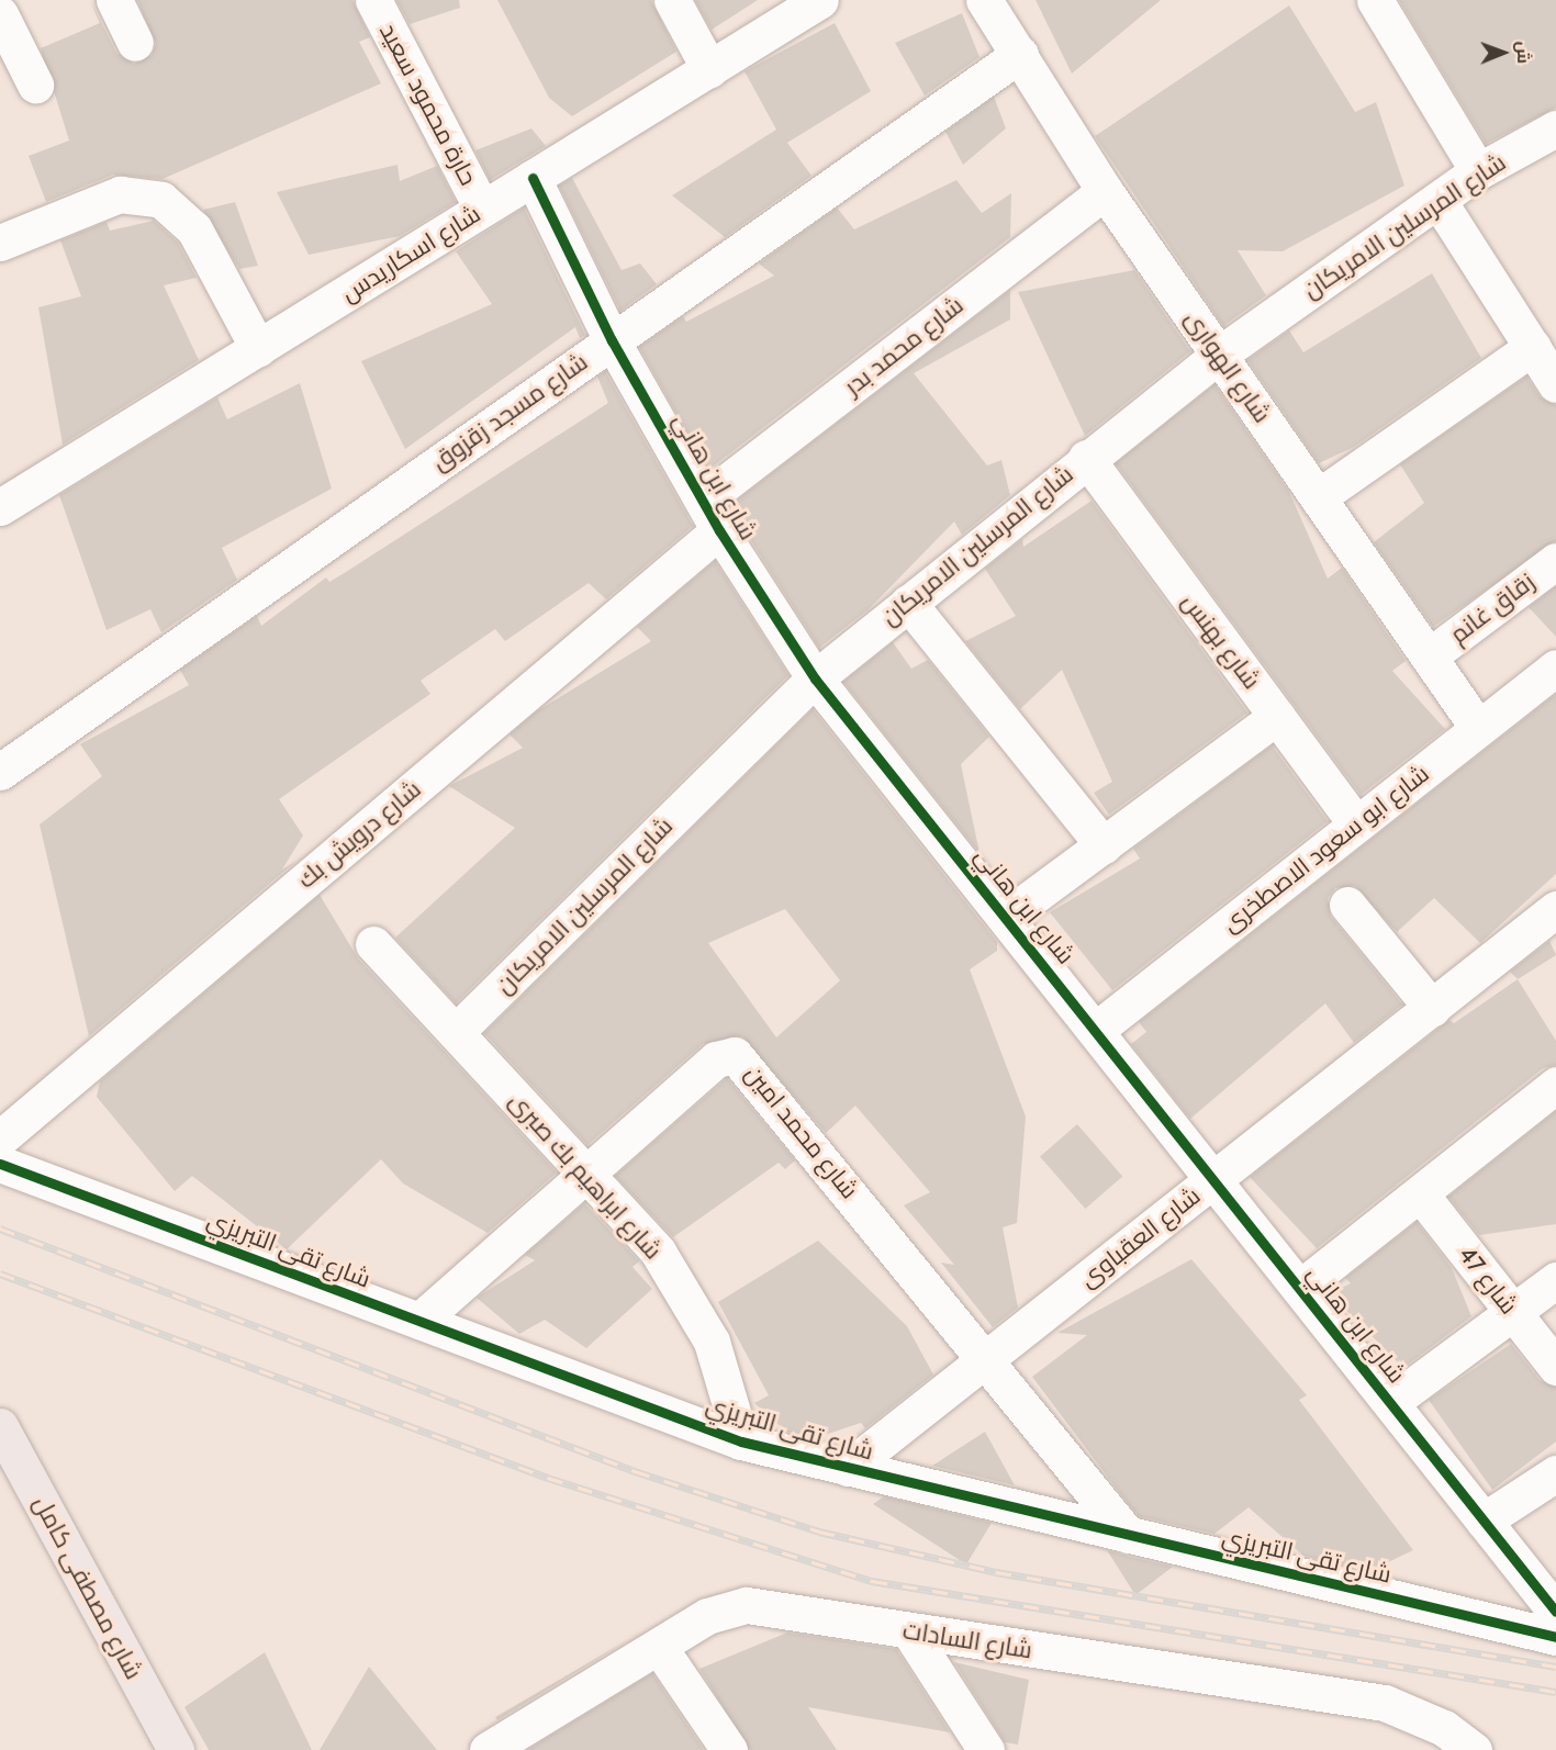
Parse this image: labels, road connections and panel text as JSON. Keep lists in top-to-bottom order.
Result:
{
  "streets": {
    "main road": ["شارع مصطفى كامل"],
    "street": [
      "حارة محمود سعيد",
      "شارع المرسلين الامريكان",
      "شارع اسكاريدس",
      "شارع محمد بدر",
      "شارع الهوارى",
      "شارع مسجد زقزوق",
      "شارع ابن هاني",
      "زقاق غانم",
      "شارع بهنس",
      "شارع درويش بك",
      "شارع ابو سعود الاصطخرى",
      "شارع محمد امين",
      "شارع ابراهيم بك صبرى",
      "شارع العقباوى",
      "شارع تقى التبريزي",
      "شارع 47",
      "شارع السادات"
    ]
  },
  "crossings": [
    ["حارة محمود سعيد", "شارع اسكاريدس"],
    ["شارع المرسلين الامريكان", "شارع الهوارى"],
    ["شارع المرسلين الامريكان", "شارع ابن هاني"],
    ["شارع المرسلين الامريكان", "شارع بهنس"],
    ["شارع المرسلين الامريكان", "شارع ابراهيم بك صبرى"],
    ["شارع اسكاريدس", "شارع ابن هاني"],
    ["شارع محمد بدر", "شارع الهوارى"],
    ["شارع محمد بدر", "شارع ابن هاني"],
    ["شارع محمد بدر", "شارع درويش بك"],
    ["شارع الهوارى", "شارع مسجد زقزوق"],
    ["شارع الهوارى", "زقاق غانم"],
    ["شارع الهوارى", "شارع ابو سعود الاصطخرى"],
    ["شارع مسجد زقزوق", "شارع ابن هاني"],
    ["شارع ابن هاني", "شارع درويش بك"],
    ["شارع ابن هاني", "شارع ابو سعود الاصطخرى"],
    ["شارع ابن هاني", "شارع العقباوى"],
    ["شارع بهنس", "شارع ابو سعود الاصطخرى"],
    ["شارع محمد امين", "شارع ابراهيم بك صبرى"],
    ["شارع محمد امين", "شارع العقباوى"],
    ["شارع محمد امين", "شارع تقى التبريزي"],
    ["شارع ابراهيم بك صبرى", "شارع تقى التبريزي"],
    ["شارع العقباوى", "شارع تقى التبريزي"]
  ],
  "north": "right"
}
